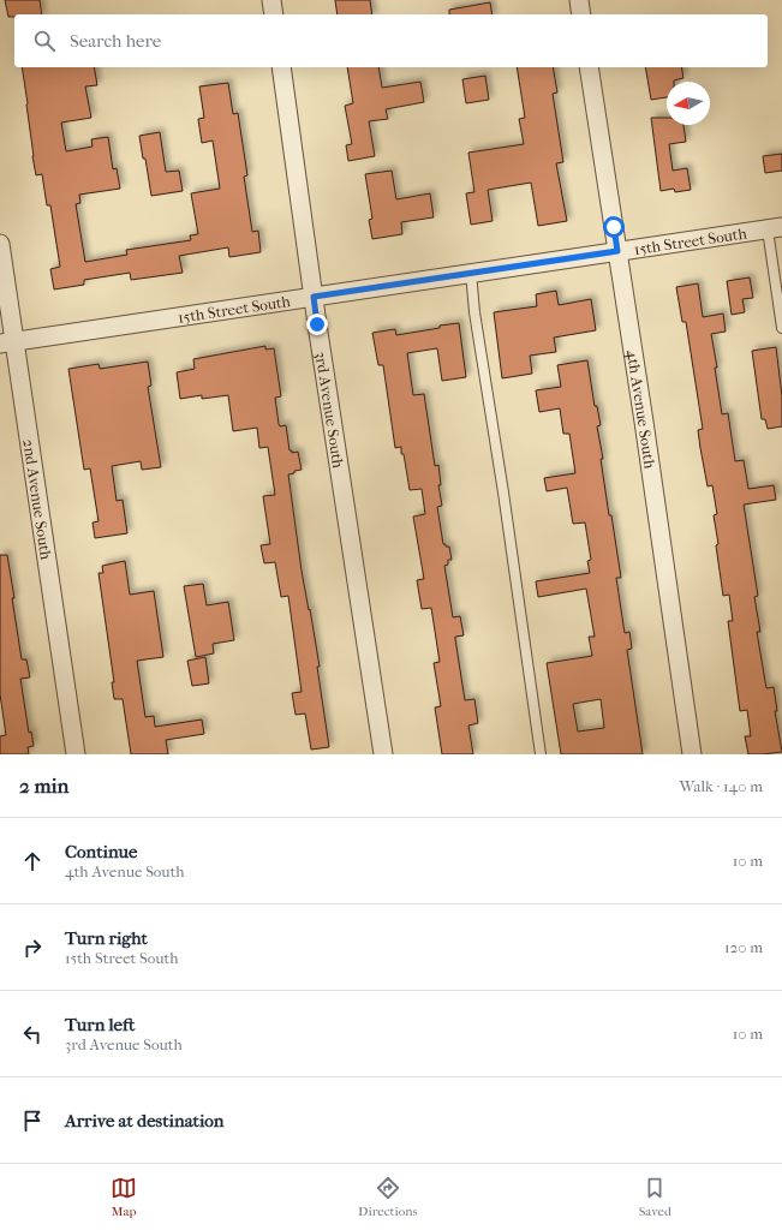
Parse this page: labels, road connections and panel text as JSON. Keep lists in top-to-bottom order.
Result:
{
  "streets": {
    "street": [
      "15th Street South",
      "3rd Avenue South",
      "4th Avenue South",
      "2nd Avenue South"
    ]
  },
  "crossings": [
    ["15th Street South", "3rd Avenue South"],
    ["15th Street South", "4th Avenue South"],
    ["15th Street South", "2nd Avenue South"]
  ],
  "north": "left",
  "page": {
    "search": "Search here",
    "heading": ["2 min", "Walk · 140 m"],
    "list": [
      ["Continue", "4th Avenue South", "10 m"],
      ["Turn right", "15th Street South", "120 m"],
      ["Turn left", "3rd Avenue South", "10 m"],
      "Arrive at destination"
    ],
    "nav": ["Map", "Directions", "Saved"]
  }
}
